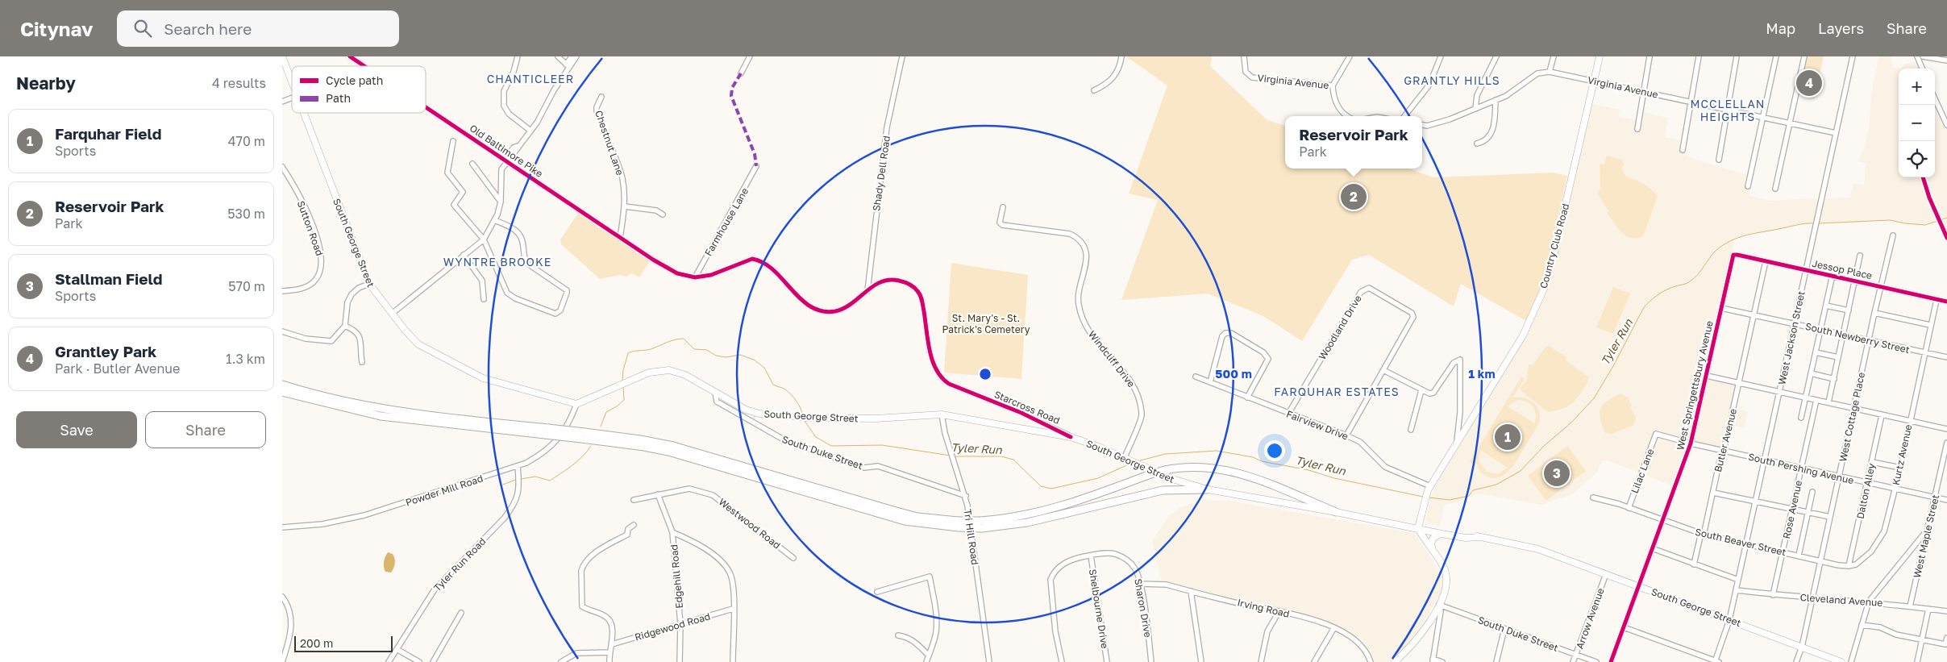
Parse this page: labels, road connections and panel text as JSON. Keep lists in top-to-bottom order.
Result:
{
  "streets": {
    "main road": ["South George Street", "Country Club Road"],
    "street": [
      "Virginia Avenue",
      "Chestnut Lane",
      "Old Baltimore Pike",
      "Shady Dell Road",
      "Farmhouse Lane",
      "Sutton Road",
      "Jessop Place",
      "Woodland Drive",
      "West Jackson Street",
      "South Newberry Street",
      "Windcliff Drive",
      "West Springettsbury Avenue",
      "Starcross Road",
      "West Cottage Place",
      "Fairview Drive",
      "Butler Avenue",
      "South Duke Street",
      "Kurtz Avenue",
      "South Pershing Avenue",
      "Lilac Lane",
      "Powder Mill Road",
      "Dalton Alley",
      "Rose Avenue",
      "Westwood Road",
      "West Maple Street",
      "Tri Hill Road",
      "South Beaver Street",
      "Tyler Run Road",
      "Edgehill Road",
      "Cleveland Avenue",
      "Sharon Drive",
      "Irving Road",
      "Shelbourne Drive",
      "Arrow Avenue",
      "Ridgewood Road"
    ]
  },
  "crossings": [
    ["Virginia Avenue", "Country Club Road"],
    ["Virginia Avenue", "West Jackson Street"],
    ["Chestnut Lane", "Old Baltimore Pike"],
    ["Old Baltimore Pike", "Starcross Road"],
    ["Shady Dell Road", "Starcross Road"],
    ["Farmhouse Lane", "Starcross Road"],
    ["South George Street", "Country Club Road"],
    ["South George Street", "West Jackson Street"],
    ["South George Street", "Windcliff Drive"],
    ["South George Street", "West Springettsbury Avenue"],
    ["South George Street", "Starcross Road"],
    ["South George Street", "West Cottage Place"],
    ["South George Street", "South Duke Street"],
    ["South George Street", "Powder Mill Road"],
    ["South George Street", "Tri Hill Road"],
    ["South George Street", "Arrow Avenue"],
    ["Country Club Road", "Fairview Drive"],
    ["Jessop Place", "West Jackson Street"],
    ["Jessop Place", "West Springettsbury Avenue"],
    ["Jessop Place", "West Cottage Place"],
    ["Jessop Place", "Butler Avenue"],
    ["Jessop Place", "Kurtz Avenue"],
    ["Woodland Drive", "Fairview Drive"],
    ["West Jackson Street", "South Newberry Street"],
    ["West Jackson Street", "South Pershing Avenue"],
    ["West Jackson Street", "South Beaver Street"],
    ["West Jackson Street", "Cleveland Avenue"],
    ["South Newberry Street", "West Springettsbury Avenue"],
    ["South Newberry Street", "West Cottage Place"],
    ["South Newberry Street", "Butler Avenue"],
    ["South Newberry Street", "Kurtz Avenue"],
    ["West Springettsbury Avenue", "South Pershing Avenue"],
    ["West Springettsbury Avenue", "South Beaver Street"],
    ["West Cottage Place", "South Pershing Avenue"],
    ["West Cottage Place", "South Beaver Street"],
    ["West Cottage Place", "Cleveland Avenue"],
    ["Butler Avenue", "South Pershing Avenue"],
    ["Butler Avenue", "South Beaver Street"],
    ["South Duke Street", "Tri Hill Road"],
    ["South Duke Street", "Arrow Avenue"],
    ["Kurtz Avenue", "South Pershing Avenue"],
    ["Kurtz Avenue", "Dalton Alley"],
    ["South Pershing Avenue", "Lilac Lane"],
    ["South Pershing Avenue", "Dalton Alley"],
    ["South Pershing Avenue", "Rose Avenue"],
    ["South Pershing Avenue", "West Maple Street"],
    ["Lilac Lane", "South Beaver Street"],
    ["Powder Mill Road", "Tyler Run Road"],
    ["Rose Avenue", "South Beaver Street"],
    ["Rose Avenue", "Cleveland Avenue"],
    ["Westwood Road", "Edgehill Road"],
    ["West Maple Street", "Cleveland Avenue"],
    ["Edgehill Road", "Ridgewood Road"],
    ["Sharon Drive", "Irving Road"],
    ["Sharon Drive", "Shelbourne Drive"]
  ],
  "districts": [
    "CHANTICLEER",
    "GRANTLY HILLS",
    "MCCLELLAN HEIGHTS",
    "WYNTRE BROOKE",
    "FARQUHAR ESTATES"
  ],
  "water": ["Tyler Run"],
  "parks": ["St. Mary's - St. Patrick's Cemetery"],
  "legend": ["Cycle path", "Path"],
  "scale_bar": "200 m",
  "page": {
    "header": "Citynav",
    "search": "Search here",
    "nav": ["Map", "Layers", "Share"],
    "heading": ["Nearby", "4 results"],
    "map_buttons": ["+", "−"],
    "pins": [
      "4",
      "2",
      "1",
      "3"
    ],
    "list": [
      {
        "mark": "1",
        "name": "Farquhar Field",
        "note": "Sports",
        "value": "470 m"
      },
      {
        "mark": "2",
        "name": "Reservoir Park",
        "note": "Park",
        "value": "530 m"
      },
      {
        "mark": "3",
        "name": "Stallman Field",
        "note": "Sports",
        "value": "570 m"
      },
      {
        "mark": "4",
        "name": "Grantley Park",
        "note": "Park · Butler Avenue",
        "value": "1.3 km"
      }
    ],
    "popup": ["Reservoir Park", "Park"],
    "buttons": ["Save", "Share"],
    "scale": "200 m"
  },
  "rings": ["500 m", "1 km"]
}
